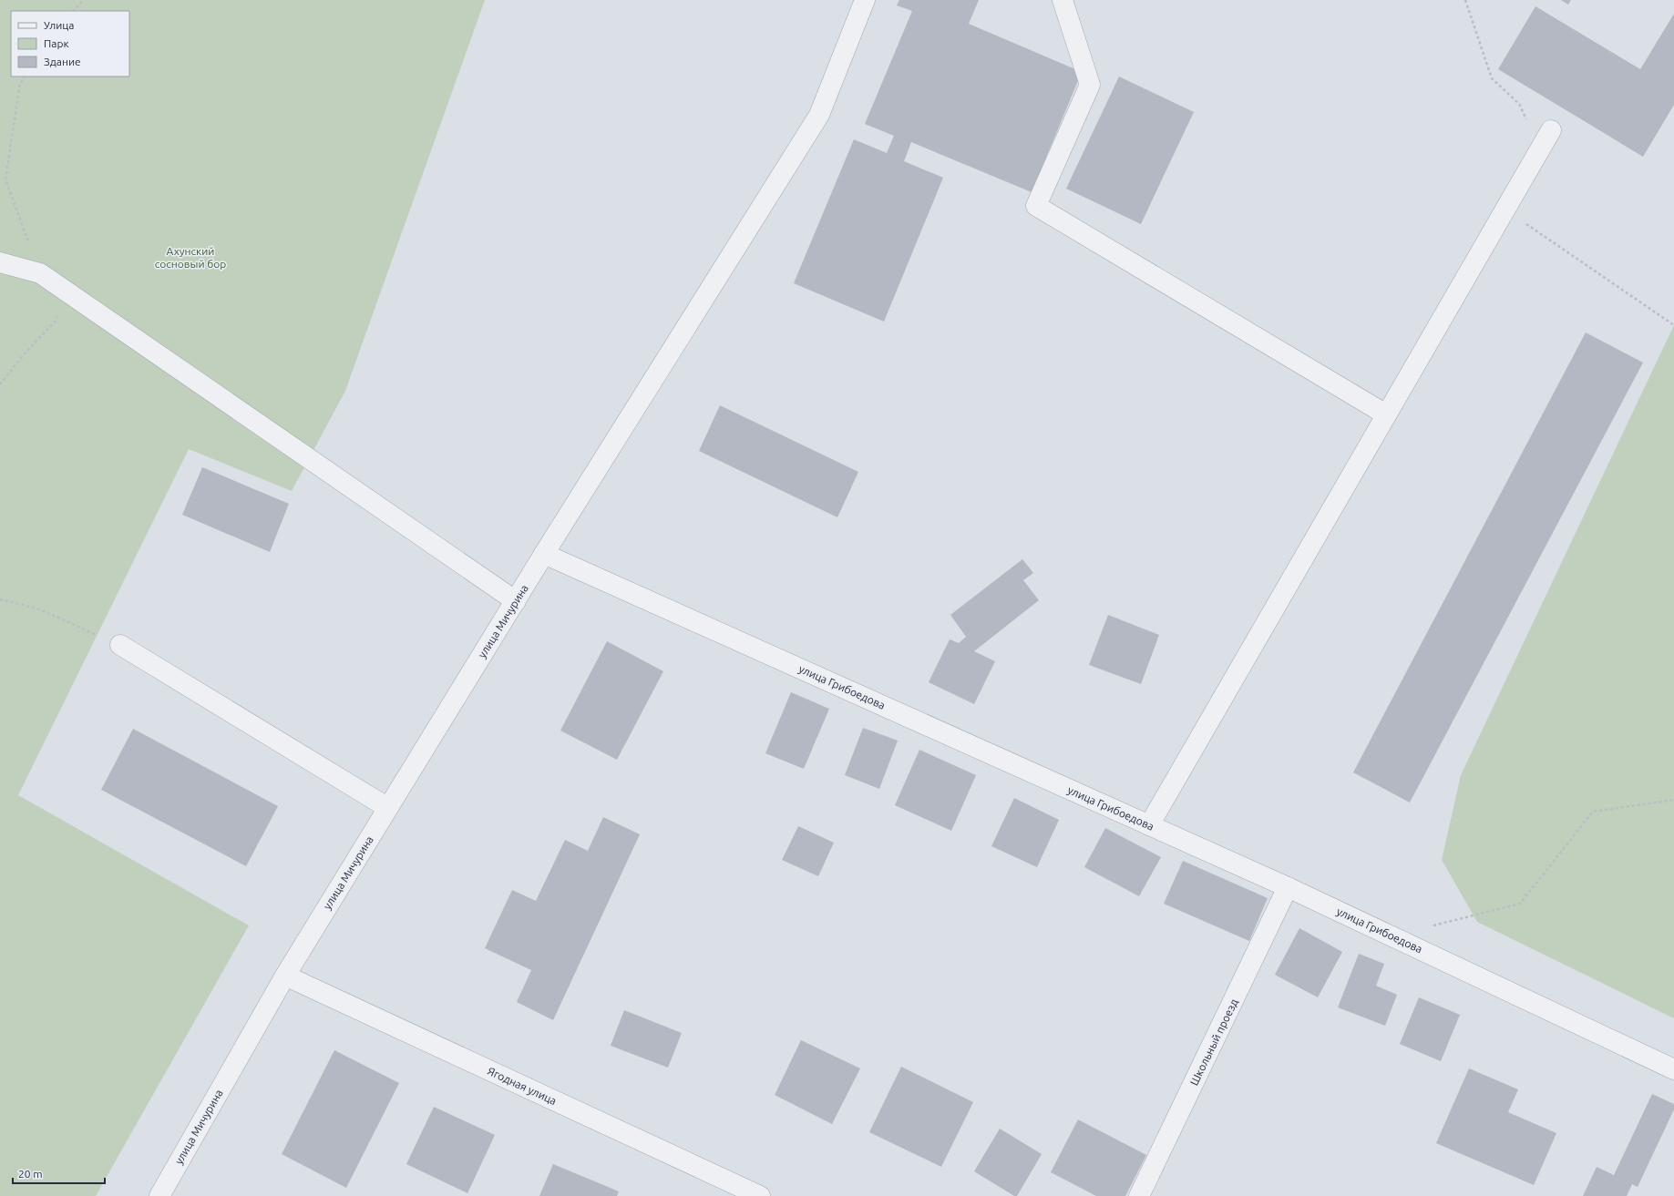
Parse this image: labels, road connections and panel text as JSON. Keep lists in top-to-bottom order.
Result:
{
  "streets": {
    "street": [
      "улица Мичурина",
      "улица Грибоедова",
      "Школьный проезд",
      "Ягодная улица"
    ]
  },
  "crossings": [
    ["улица Мичурина", "улица Грибоедова"],
    ["улица Мичурина", "Ягодная улица"],
    ["улица Грибоедова", "Школьный проезд"]
  ],
  "parks": ["Ахунский сосновый бор"],
  "legend": ["Улица", "Парк", "Здание"],
  "scale_bar": "20 m"
}
